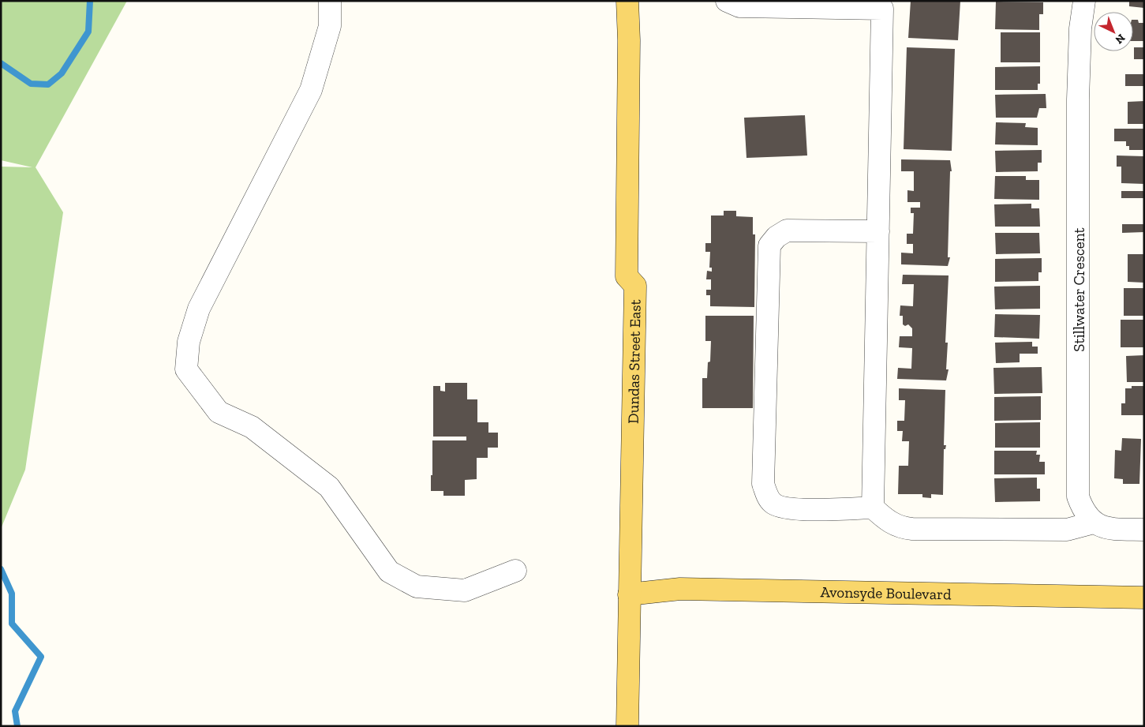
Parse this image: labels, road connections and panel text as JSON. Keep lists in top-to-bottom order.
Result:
{
  "streets": {
    "main road": ["Dundas Street East", "Avonsyde Boulevard"],
    "street": ["Stillwater Crescent"]
  },
  "crossings": [
    ["Dundas Street East", "Avonsyde Boulevard"]
  ],
  "north": "bottom right"
}
